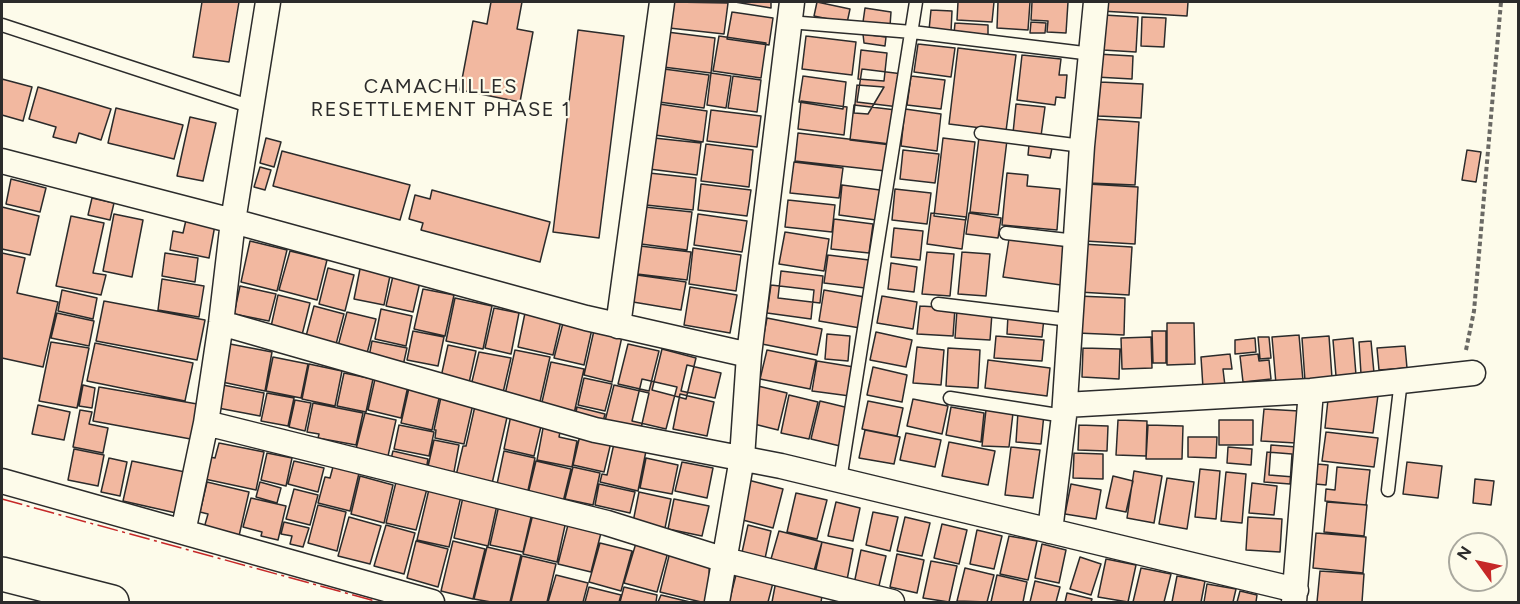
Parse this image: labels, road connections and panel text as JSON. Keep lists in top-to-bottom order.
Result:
{
  "districts": ["CAMACHILLES RESETTLEMENT PHASE 1"],
  "north": "top left"
}
